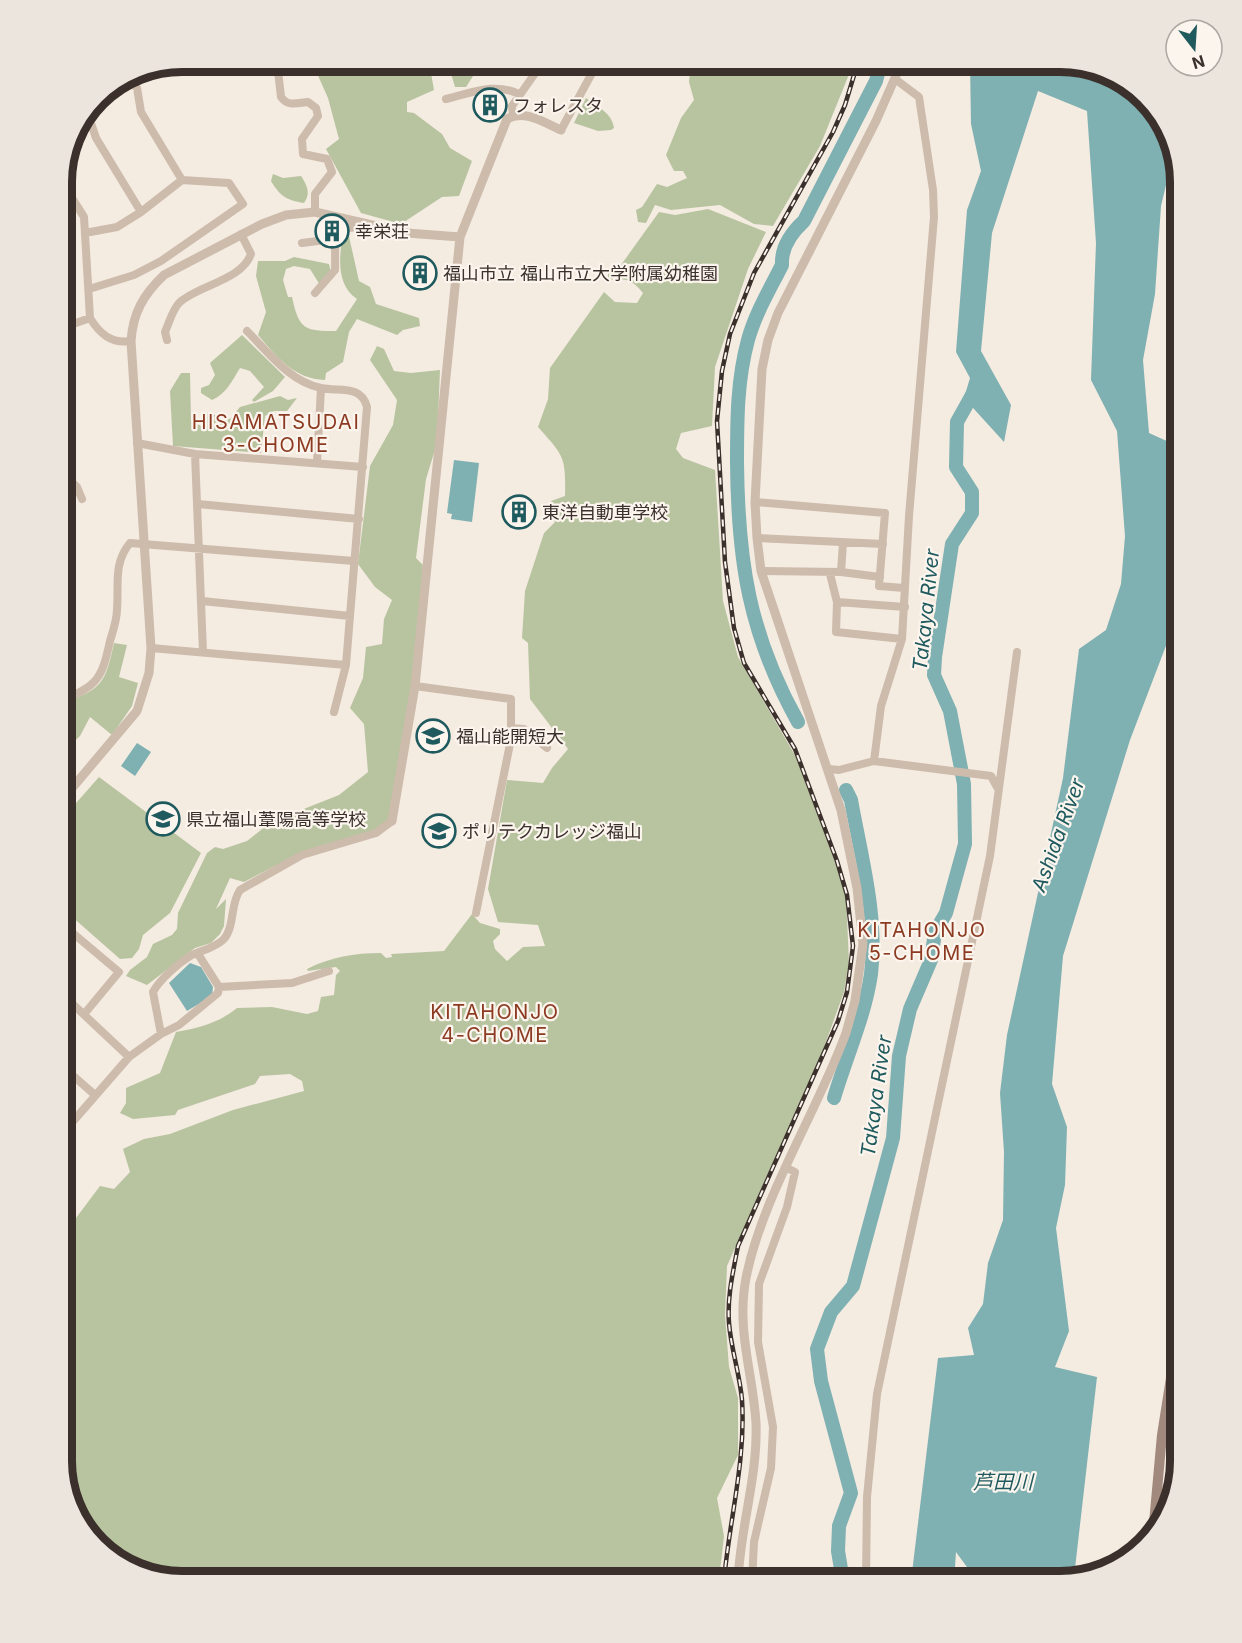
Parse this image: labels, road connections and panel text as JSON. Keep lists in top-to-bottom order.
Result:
{
  "districts": ["HISAMATSUDAI 3-CHOME", "KITAHONJO 5-CHOME", "KITAHONJO 4-CHOME"],
  "water": ["Takaya River", "Ashida River", "芦田川"],
  "places": {
    "building": [
      "フォレスタ",
      "幸栄荘",
      "福山市立 福山市立大学附属幼稚園",
      "東洋自動車学校"
    ],
    "school or university": ["福山能開短大", "県立福山葦陽高等学校", "ポリテクカレッジ福山"]
  },
  "north": "bottom"
}
